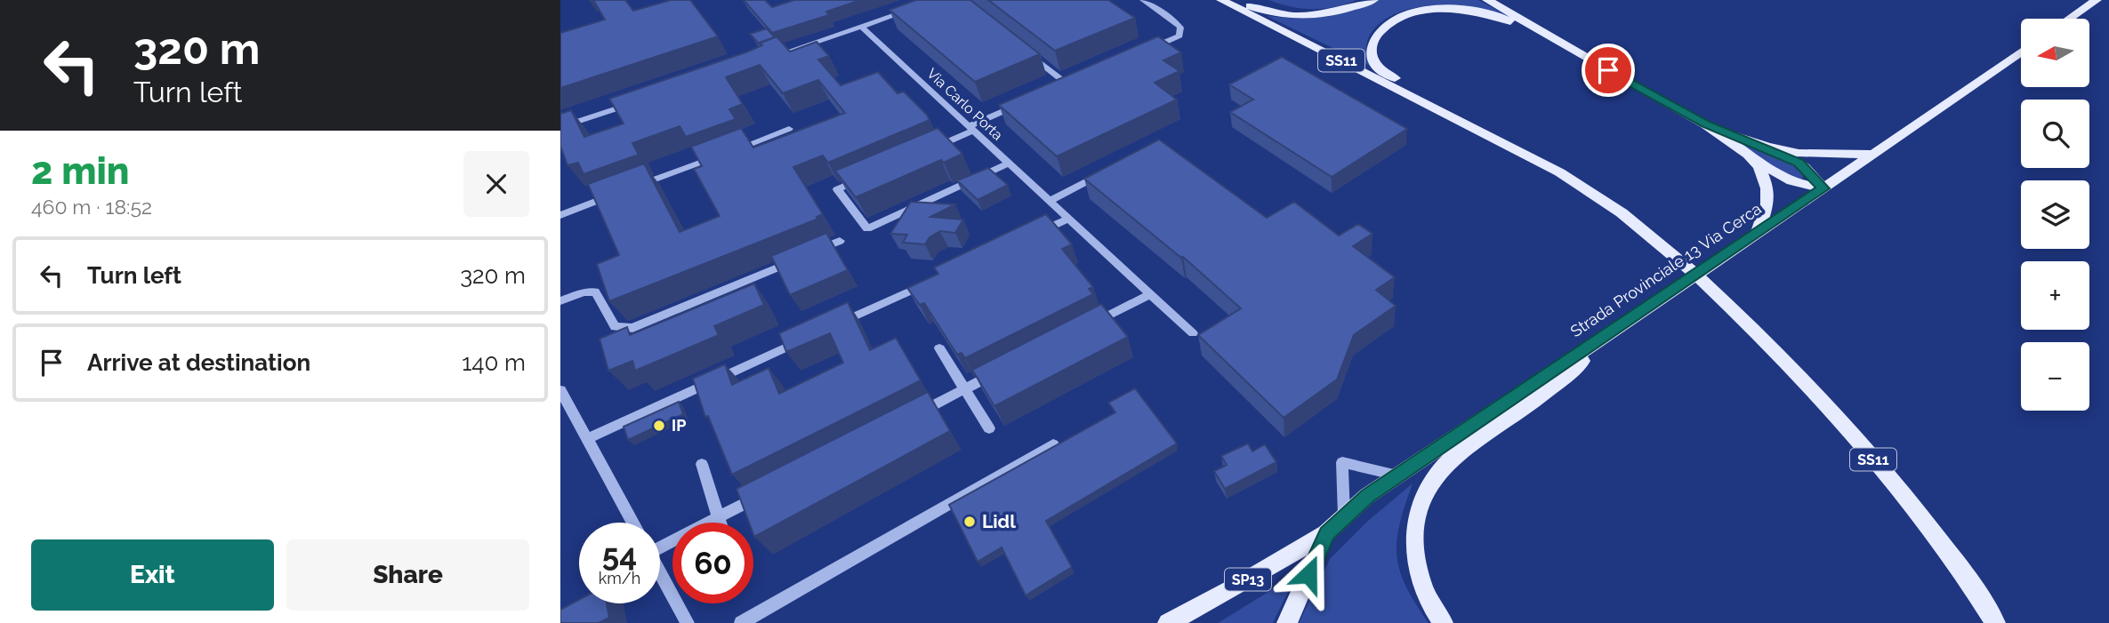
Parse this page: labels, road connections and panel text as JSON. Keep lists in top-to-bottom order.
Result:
{
  "streets": {
    "main road": ["SS11", "Strada Provinciale 13 Via Cerca", "SP13"],
    "street": ["Via Carlo Porta"]
  },
  "places": ["IP", "Lidl"],
  "north": "left",
  "page": {
    "turn": ["320 m", "Turn left"],
    "map_buttons": ["+", "−"],
    "heading": ["2 min", "460 m · 18:52"],
    "list": [
      {
        "name": "Turn left",
        "value": "320 m"
      },
      {
        "name": "Arrive at destination",
        "value": "140 m"
      }
    ],
    "speed": "54 km/h",
    "limit": "60",
    "buttons": ["Exit", "Share"]
  }
}
